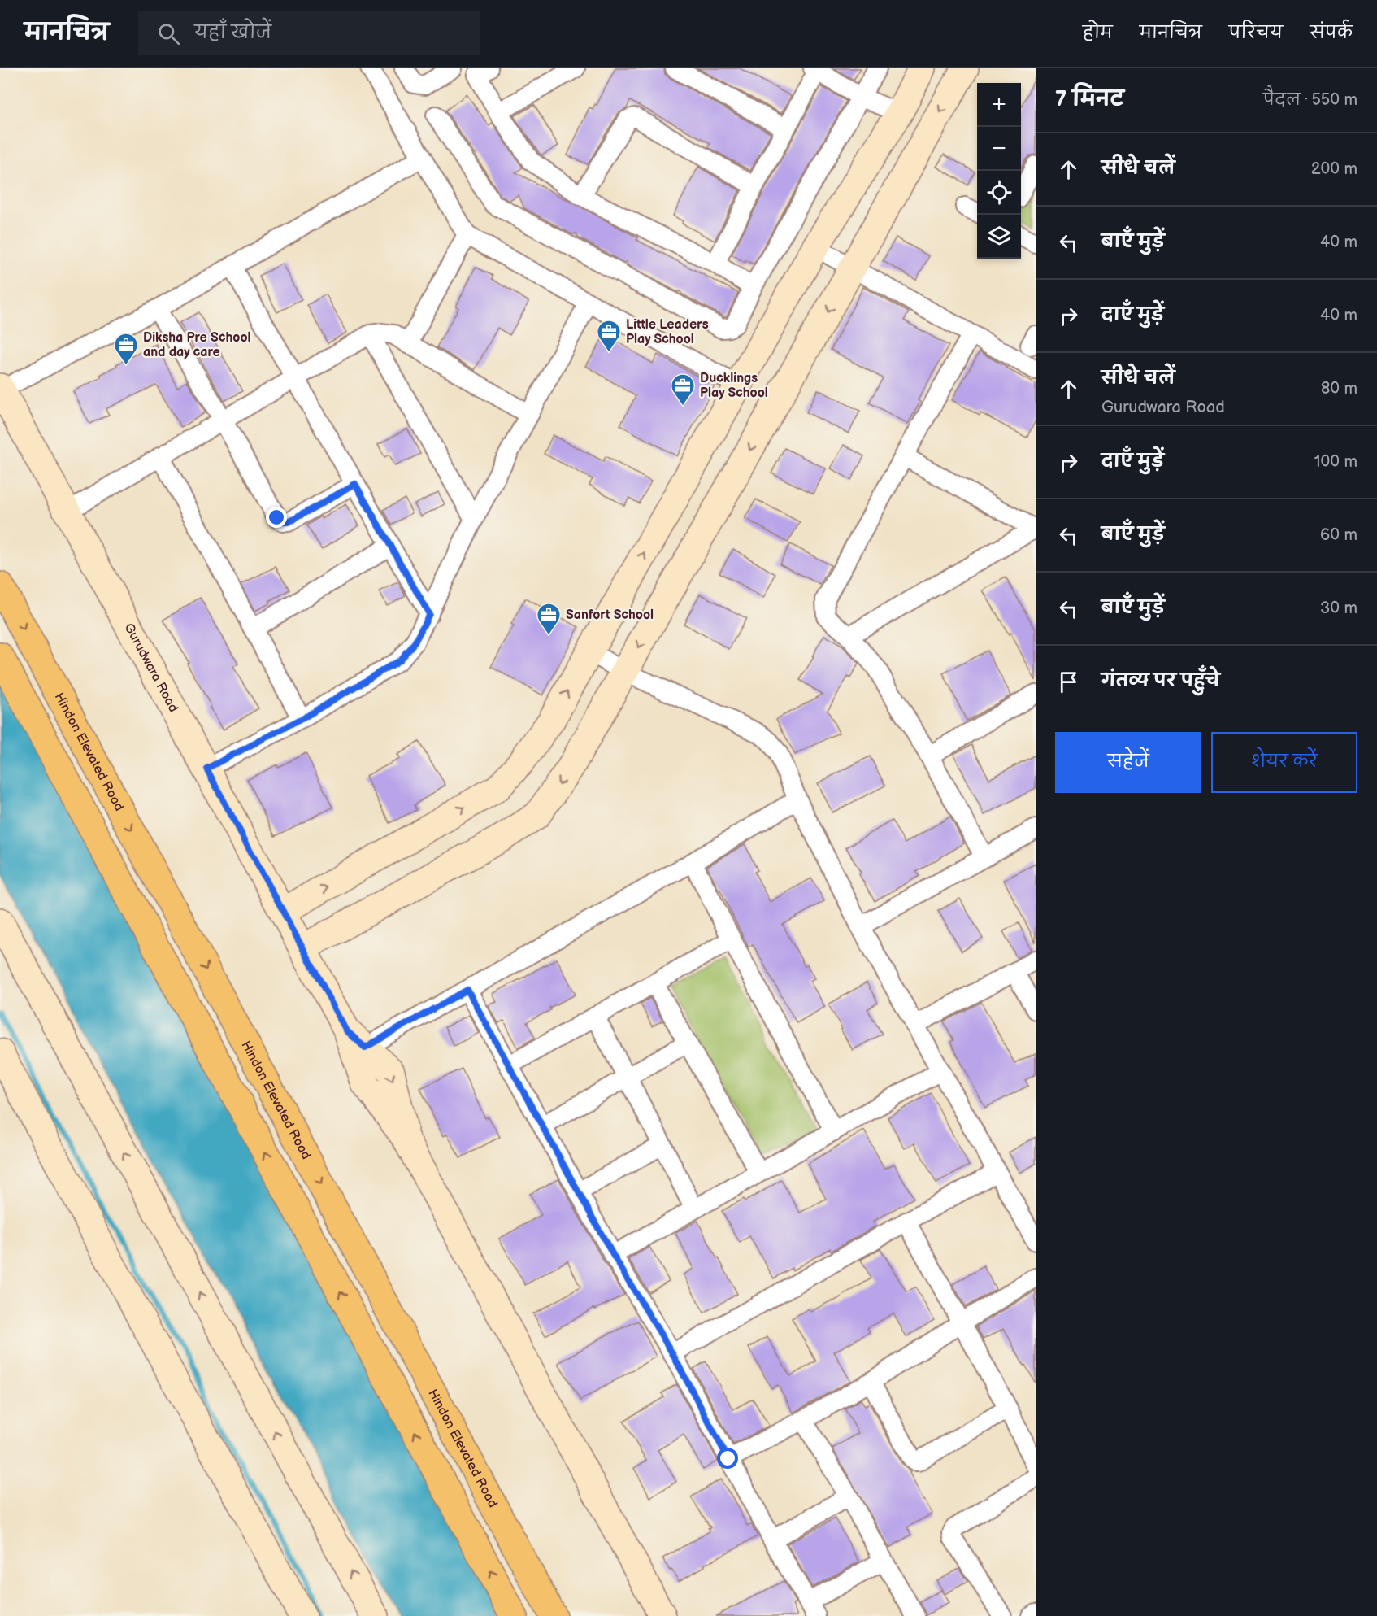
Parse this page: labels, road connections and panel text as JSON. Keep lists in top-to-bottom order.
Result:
{
  "streets": {
    "highway": ["Hindon Elevated Road"],
    "street": ["Gurudwara Road"]
  },
  "places": {
    "office": [
      "Little Leaders Play School",
      "Diksha Pre School and day care",
      "Ducklings Play School",
      "Sanfort School"
    ]
  },
  "page": {
    "header": "मानचित्र",
    "search": "यहाँ खोजें",
    "nav": [
      "होम",
      "मानचित्र",
      "परिचय",
      "संपर्क"
    ],
    "heading": ["7 मिनट", "पैदल · 550 m"],
    "map_buttons": ["+", "−"],
    "list": [
      ["सीधे चलें", "200 m"],
      ["बाएँ मुड़ें", "40 m"],
      ["दाएँ मुड़ें", "40 m"],
      ["सीधे चलें", "Gurudwara Road", "80 m"],
      ["दाएँ मुड़ें", "100 m"],
      ["बाएँ मुड़ें", "60 m"],
      ["बाएँ मुड़ें", "30 m"],
      "गंतव्य पर पहुँचे"
    ],
    "buttons": ["सहेजें", "शेयर करें"]
  }
}
